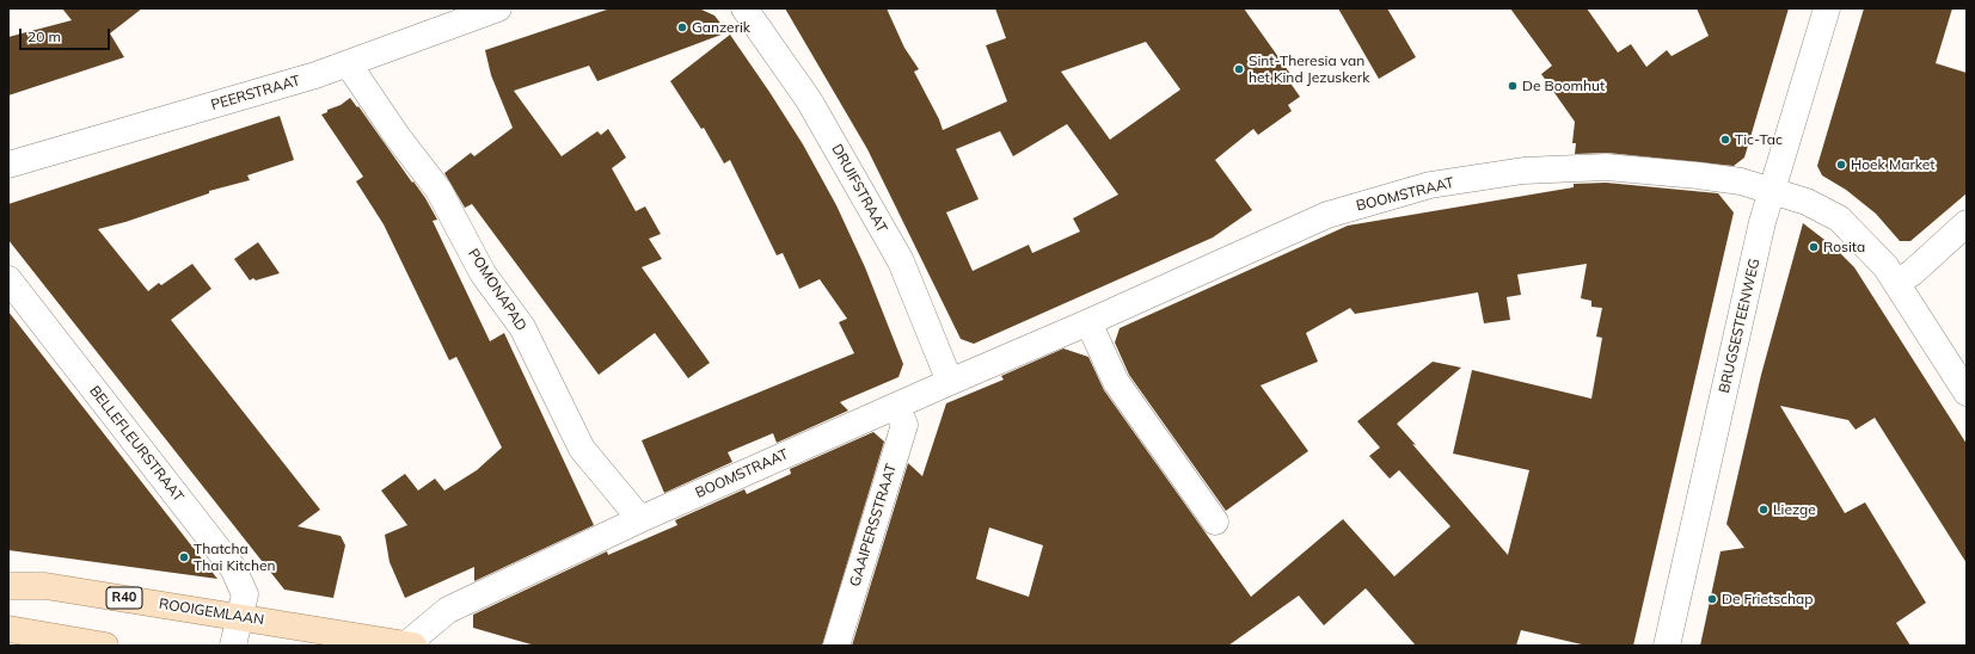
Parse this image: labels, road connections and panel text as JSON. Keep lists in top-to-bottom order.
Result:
{
  "streets": {
    "main road": ["R40", "ROOIGEMLAAN"],
    "street": [
      "PEERSTRAAT",
      "DRUIFSTRAAT",
      "BOOMSTRAAT",
      "POMONAPAD",
      "BRUGSESTEENWEG",
      "BELLEFLEURSTRAAT",
      "GAAIPERSSTRAAT"
    ]
  },
  "crossings": [
    ["PEERSTRAAT", "POMONAPAD"],
    ["DRUIFSTRAAT", "BOOMSTRAAT"],
    ["BOOMSTRAAT", "POMONAPAD"],
    ["BOOMSTRAAT", "BRUGSESTEENWEG"],
    ["BOOMSTRAAT", "GAAIPERSSTRAAT"],
    ["BOOMSTRAAT", "ROOIGEMLAAN"],
    ["BELLEFLEURSTRAAT", "ROOIGEMLAAN"]
  ],
  "places": [
    "Ganzerik",
    "Sint-Theresia van het Kind Jezuskerk",
    "De Boomhut",
    "Tic-Tac",
    "Hoek Market",
    "Rosita",
    "Liezge",
    "Thatcha Thai Kitchen",
    "De Frietschap"
  ],
  "scale_bar": "20 m"
}
